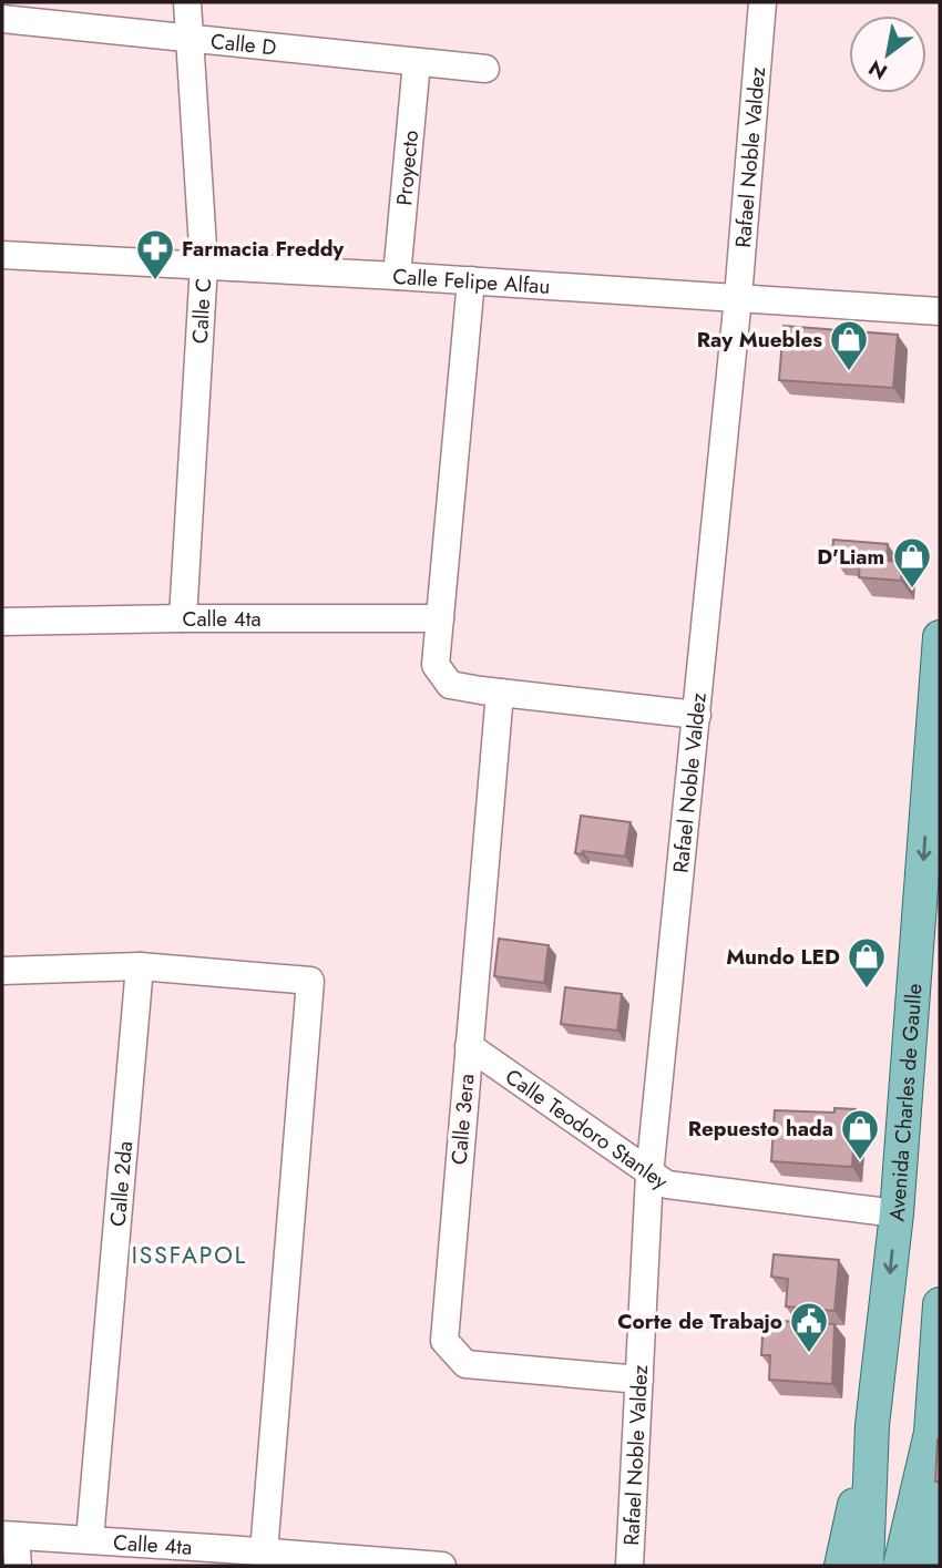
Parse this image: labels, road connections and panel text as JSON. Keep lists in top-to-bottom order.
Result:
{
  "streets": {
    "main road": ["Avenida Charles de Gaulle"],
    "street": [
      "Calle D",
      "Rafael Noble Valdez",
      "Proyecto",
      "Calle Felipe Alfau",
      "Calle C",
      "Calle 4ta",
      "Calle 3era",
      "Calle Teodoro Stanley",
      "Calle 2da"
    ]
  },
  "crossings": [
    ["Calle D", "Proyecto"],
    ["Calle D", "Calle C"],
    ["Rafael Noble Valdez", "Calle Felipe Alfau"],
    ["Rafael Noble Valdez", "Calle 3era"],
    ["Rafael Noble Valdez", "Calle Teodoro Stanley"],
    ["Proyecto", "Calle Felipe Alfau"],
    ["Calle Felipe Alfau", "Calle C"],
    ["Calle C", "Calle 4ta"],
    ["Calle 4ta", "Calle 2da"],
    ["Avenida Charles de Gaulle", "Calle Teodoro Stanley"],
    ["Calle 3era", "Calle Teodoro Stanley"]
  ],
  "one_way": ["Avenida Charles de Gaulle"],
  "districts": ["ISSFAPOL"],
  "places": {
    "pharmacy": ["Farmacia Freddy"],
    "shop": [
      "Ray Muebles",
      "D'Liam",
      "Mundo LED",
      "Repuesto hada"
    ],
    "public building": ["Corte de Trabajo"]
  },
  "north": "bottom left"
}
